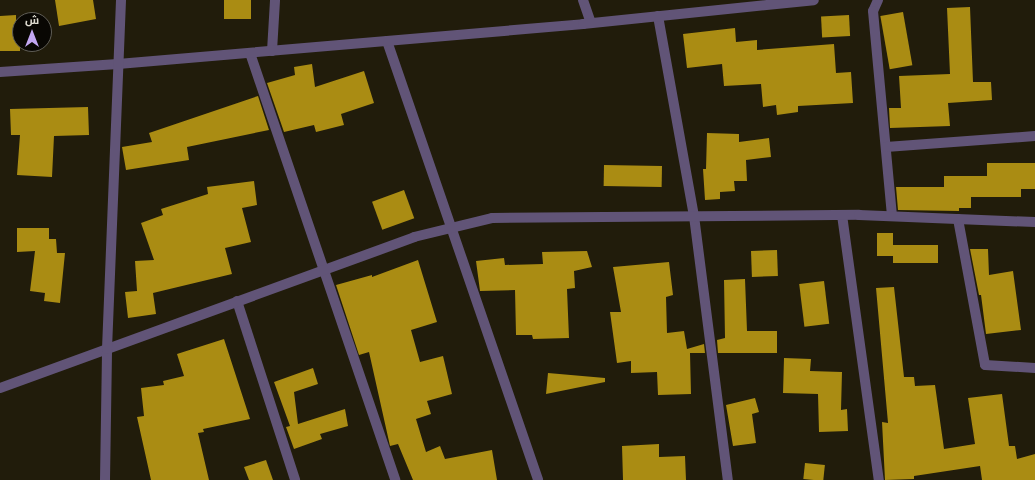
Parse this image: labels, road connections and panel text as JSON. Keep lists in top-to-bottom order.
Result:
{
  "north": "top"
}
